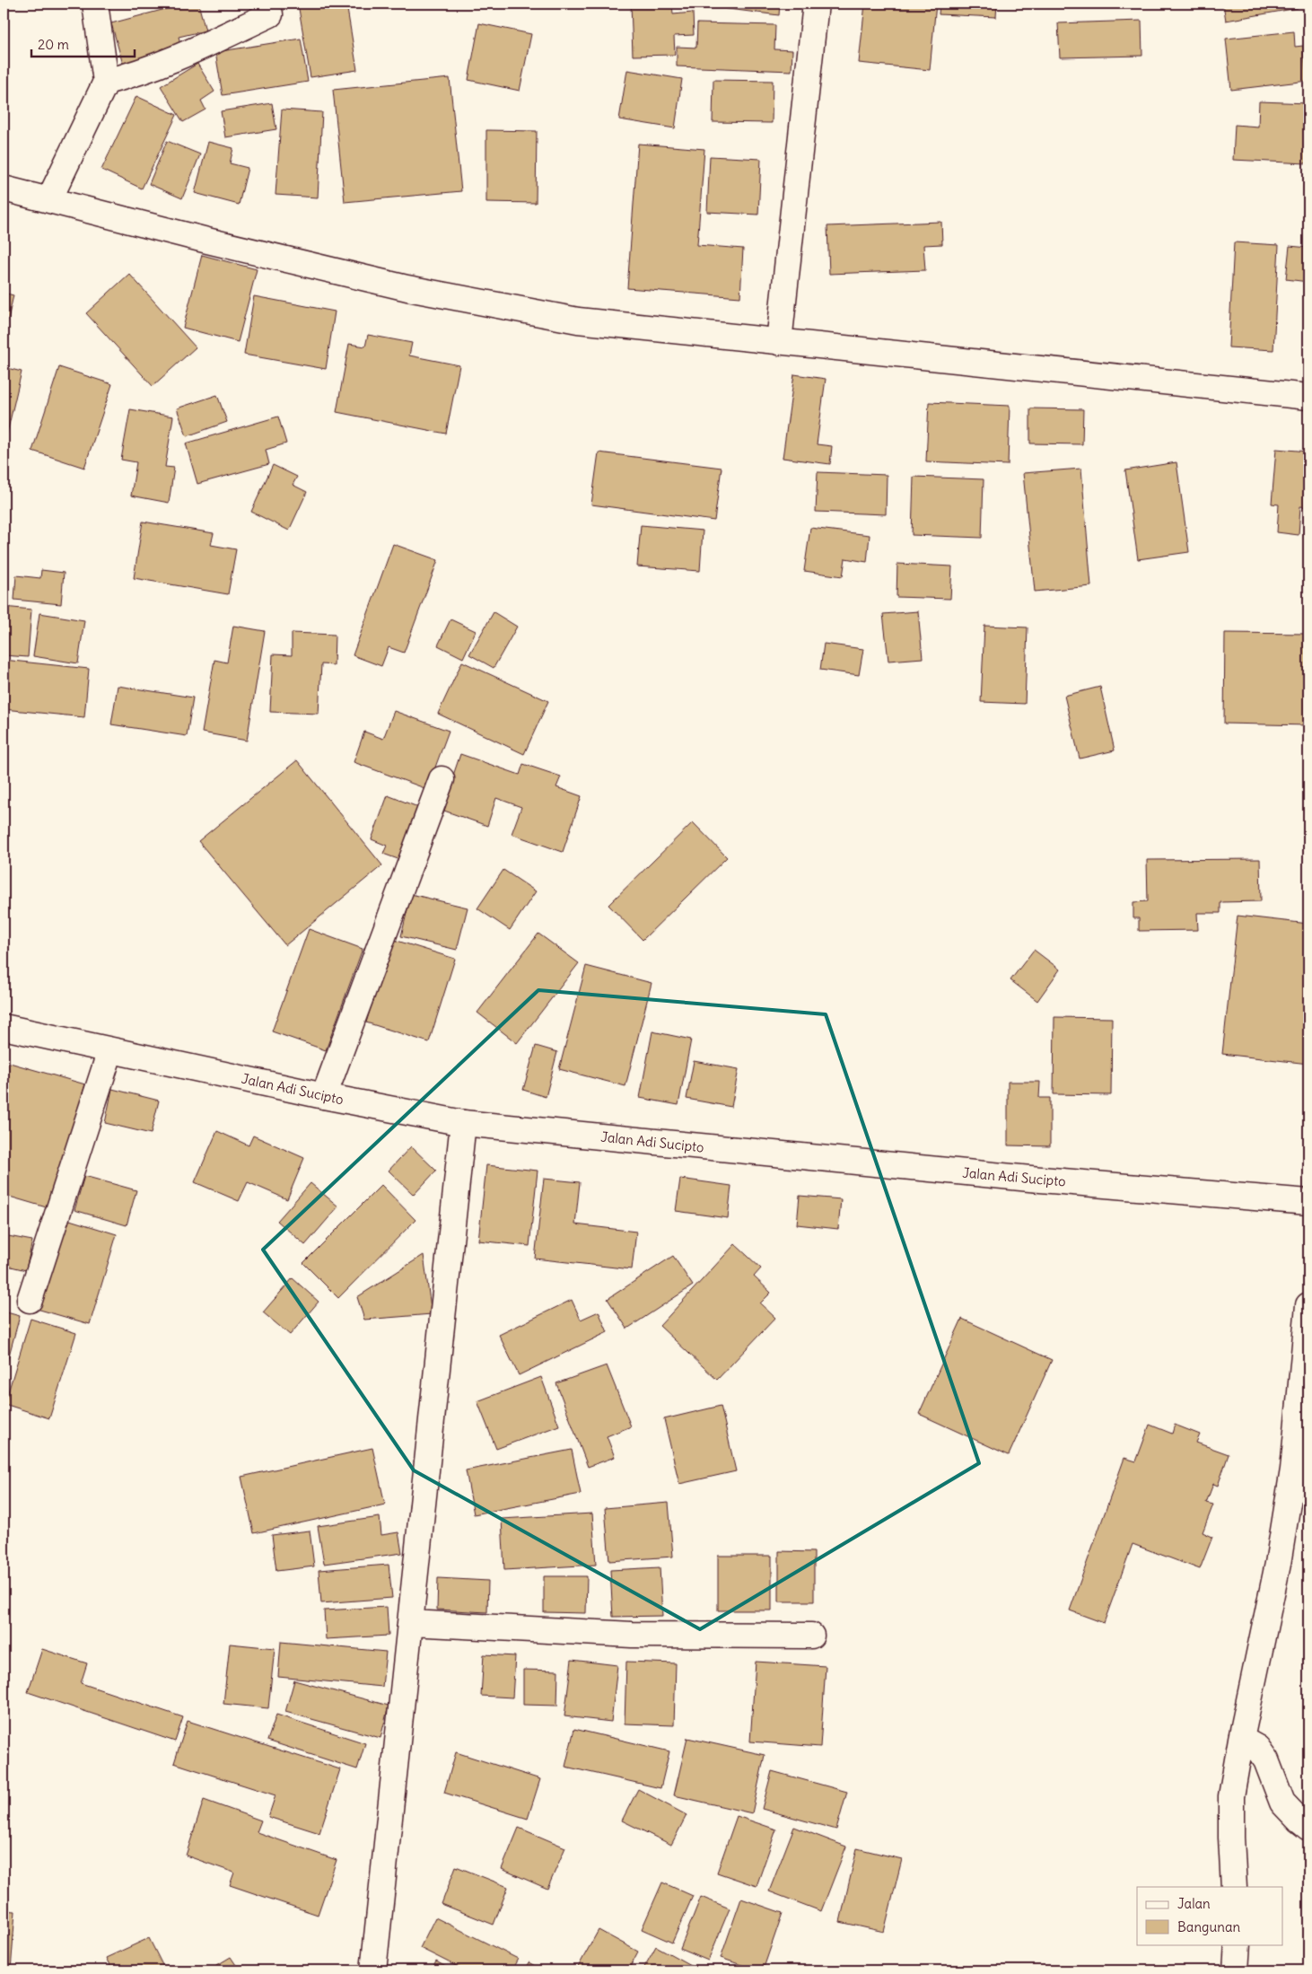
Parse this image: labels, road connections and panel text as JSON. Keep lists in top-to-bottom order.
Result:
{
  "streets": {
    "street": ["Jalan Adi Sucipto"]
  },
  "legend": ["Jalan", "Bangunan"],
  "scale_bar": "20 m"
}
